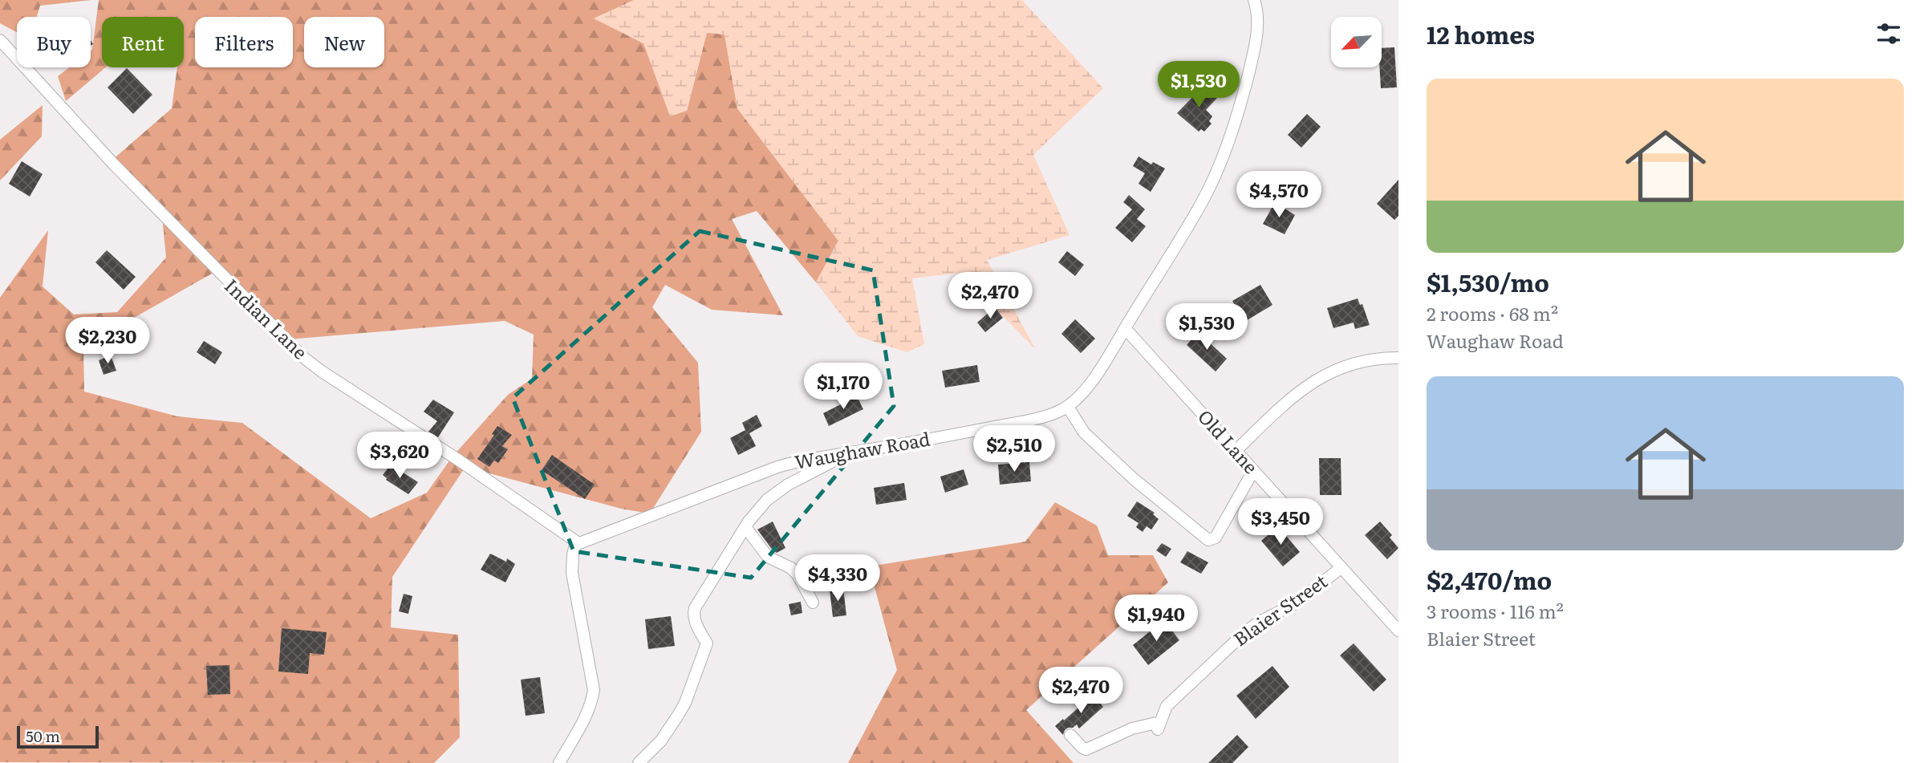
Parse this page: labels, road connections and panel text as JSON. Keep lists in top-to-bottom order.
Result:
{
  "streets": {
    "street": [
      "Indian Lane",
      "Old Lane",
      "Waughaw Road",
      "Blaier Street"
    ]
  },
  "crossings": [
    ["Indian Lane", "Waughaw Road"],
    ["Old Lane", "Waughaw Road"],
    ["Old Lane", "Blaier Street"]
  ],
  "scale_bar": "50 m",
  "north": "bottom left",
  "page": {
    "heading": "12 homes",
    "chip": [
      "Buy",
      "Rent",
      "Filters",
      "New"
    ],
    "price": [
      "$1,530",
      "$4,570",
      "$2,470",
      "$1,530",
      "$2,230",
      "$1,170",
      "$2,510",
      "$3,620",
      "$3,450",
      "$4,330",
      "$1,940",
      "$2,470"
    ],
    "list": [
      {
        "name": "$1,530/mo",
        "note": "2 rooms · 68 m² · Waughaw Road"
      },
      {
        "name": "$2,470/mo",
        "note": "3 rooms · 116 m² · Blaier Street"
      }
    ],
    "scale": "50 m"
  }
}
